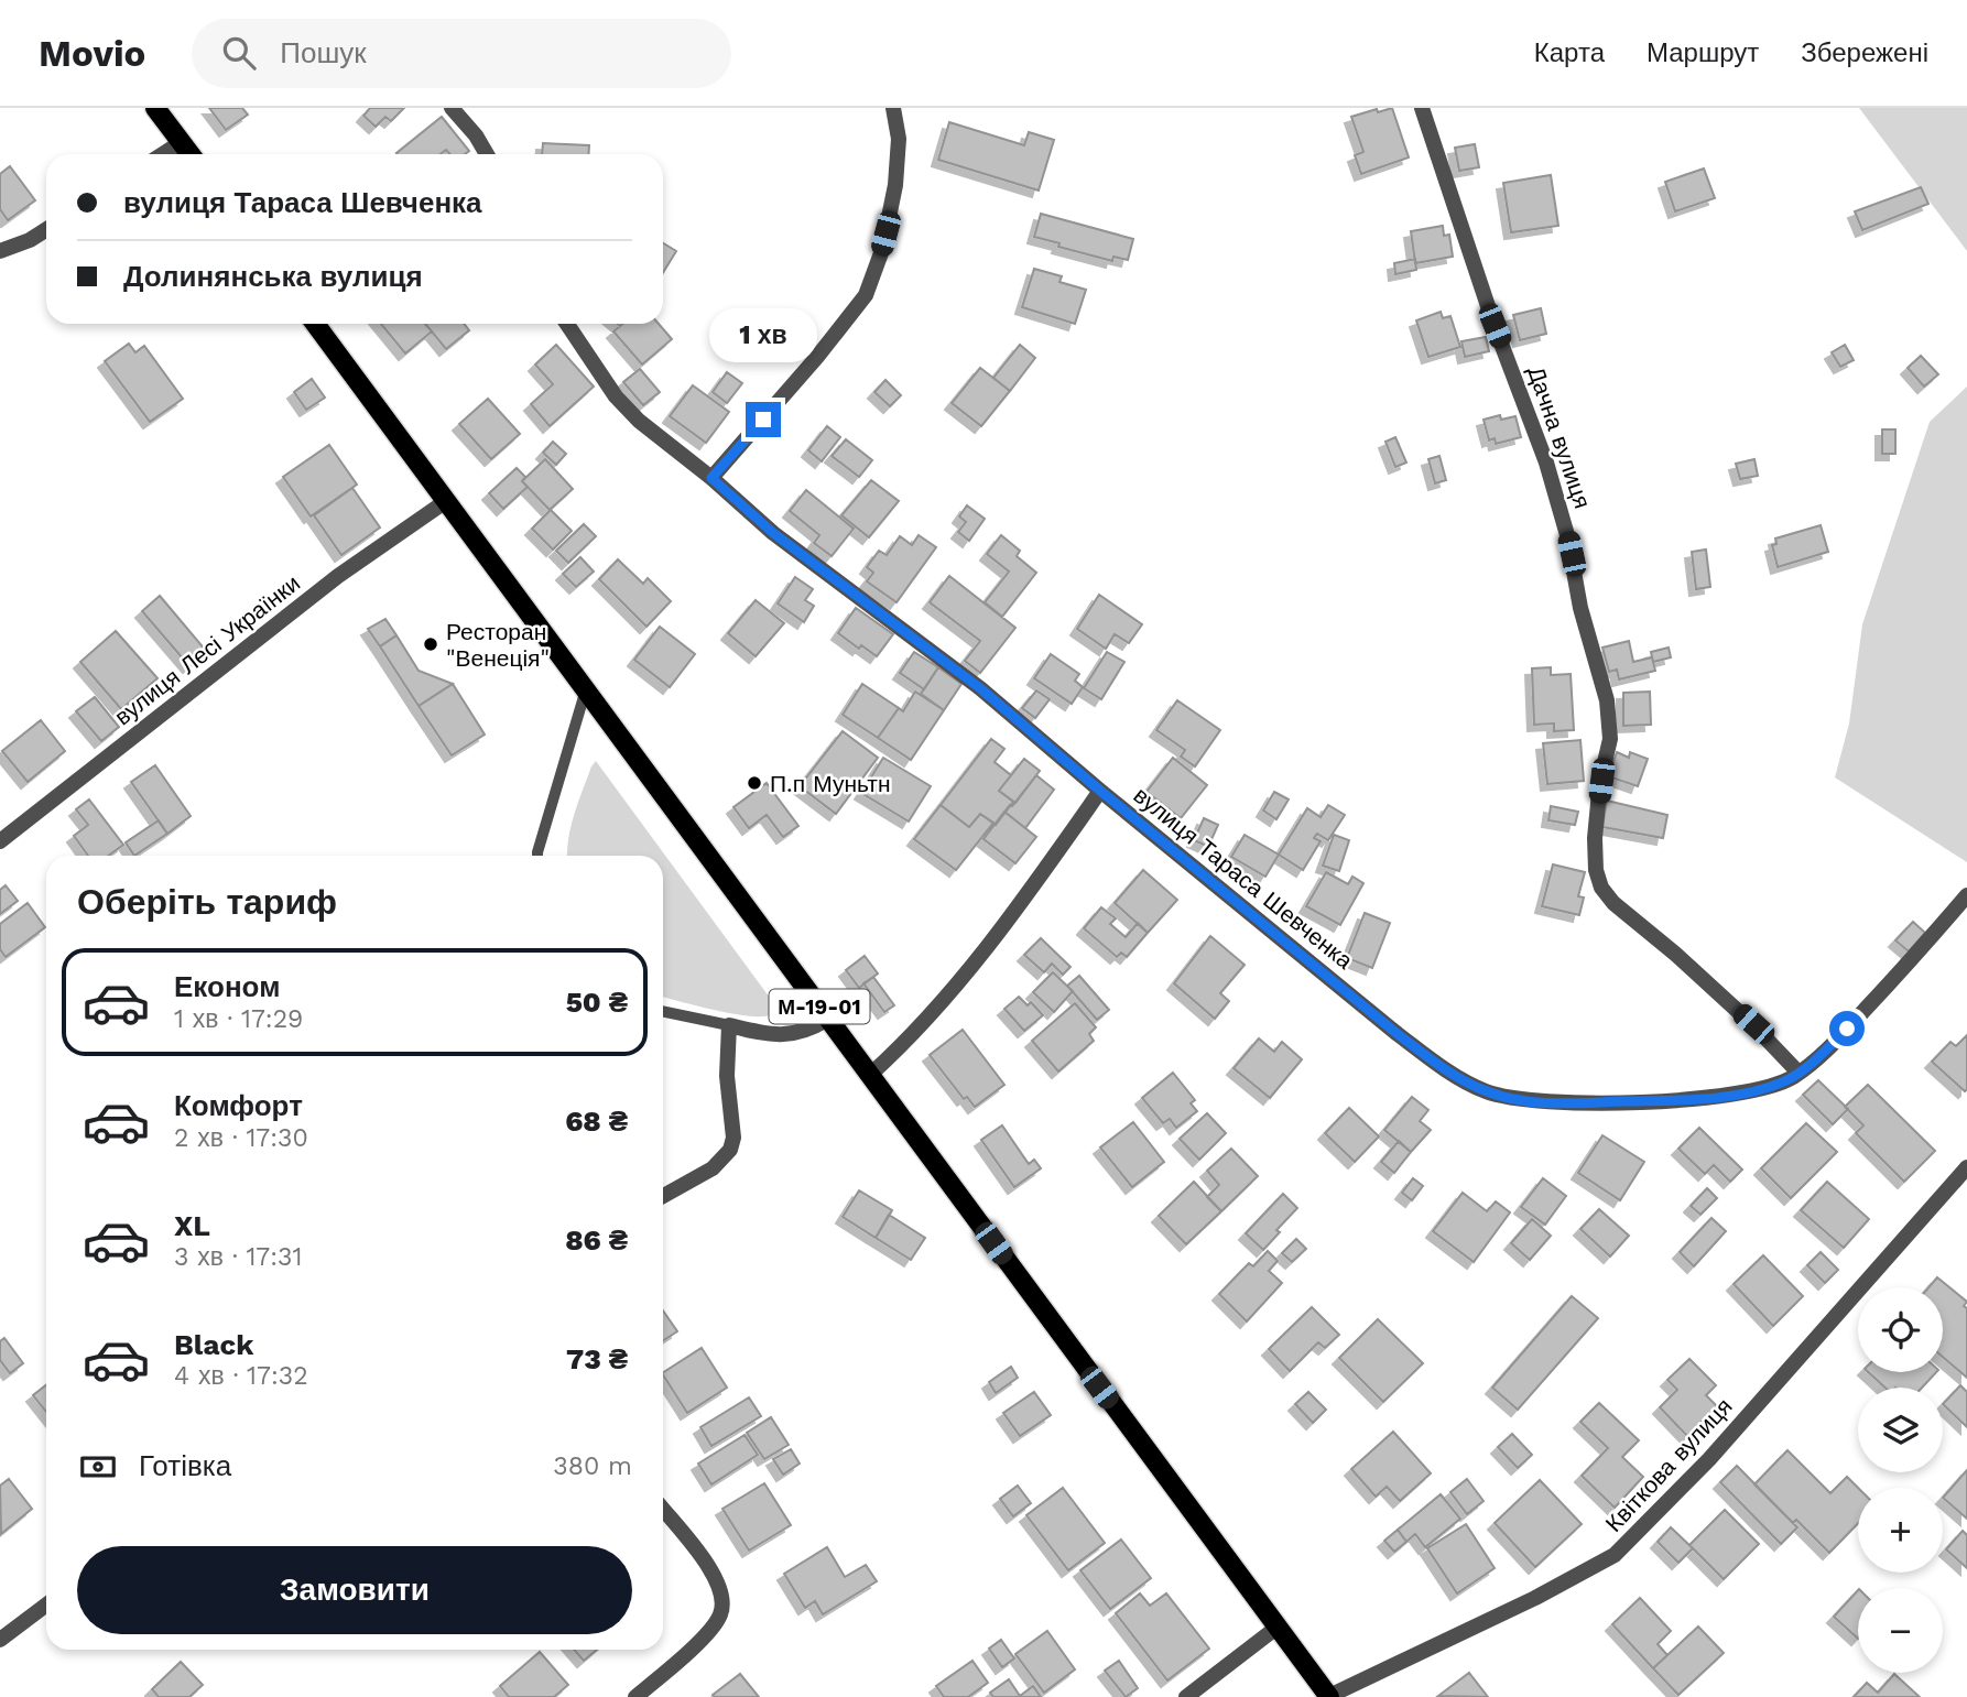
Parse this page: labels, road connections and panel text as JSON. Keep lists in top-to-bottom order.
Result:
{
  "streets": {
    "main road": ["М-19-01"],
    "street": [
      "Дачна вулиця",
      "вулиця Лесі Українки",
      "вулиця Тараса Шевченка",
      "Квіткова вулиця"
    ]
  },
  "crossings": [
    ["Дачна вулиця", "вулиця Тараса Шевченка"],
    ["вулиця Лесі Українки", "М-19-01"],
    ["М-19-01", "Квіткова вулиця"]
  ],
  "places": ["Ресторан \"Венеція\"", "П.п Муньтн"],
  "page": {
    "header": "Movio",
    "search": "Пошук",
    "nav": ["Карта", "Маршрут", "Збережені"],
    "banner": ["вулиця Тараса Шевченка", "Долинянська вулиця"],
    "bubble": "1 хв",
    "heading": "Оберіть тариф",
    "list": [
      {
        "name": "Економ",
        "note": "1 хв · 17:29",
        "value": "50 ₴"
      },
      {
        "name": "Комфорт",
        "note": "2 хв · 17:30",
        "value": "68 ₴"
      },
      {
        "name": "XL",
        "note": "3 хв · 17:31",
        "value": "86 ₴"
      },
      {
        "name": "Black",
        "note": "4 хв · 17:32",
        "value": "73 ₴"
      }
    ],
    "map_buttons": ["+", "−"],
    "pay": ["Готівка", "380 m"],
    "buttons": "Замовити"
  }
}
